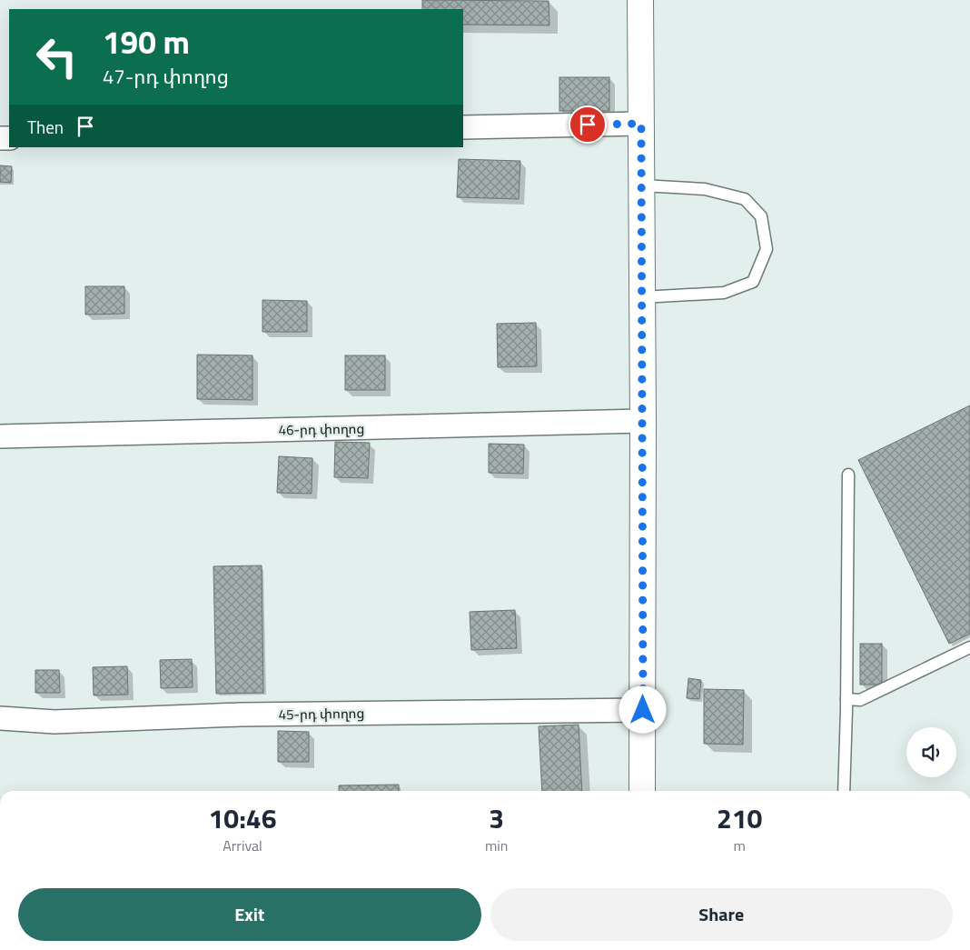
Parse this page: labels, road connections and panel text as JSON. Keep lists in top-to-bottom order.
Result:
{
  "streets": {
    "street": ["46-րդ փողոց", "45-րդ փողոց"]
  },
  "page": {
    "turn": ["190 m", "47-րդ փողոց"],
    "then": "Then",
    "eta": [
      "10:46",
      "Arrival",
      "3",
      "min",
      "210",
      "m"
    ],
    "buttons": ["Exit", "Share"]
  }
}
